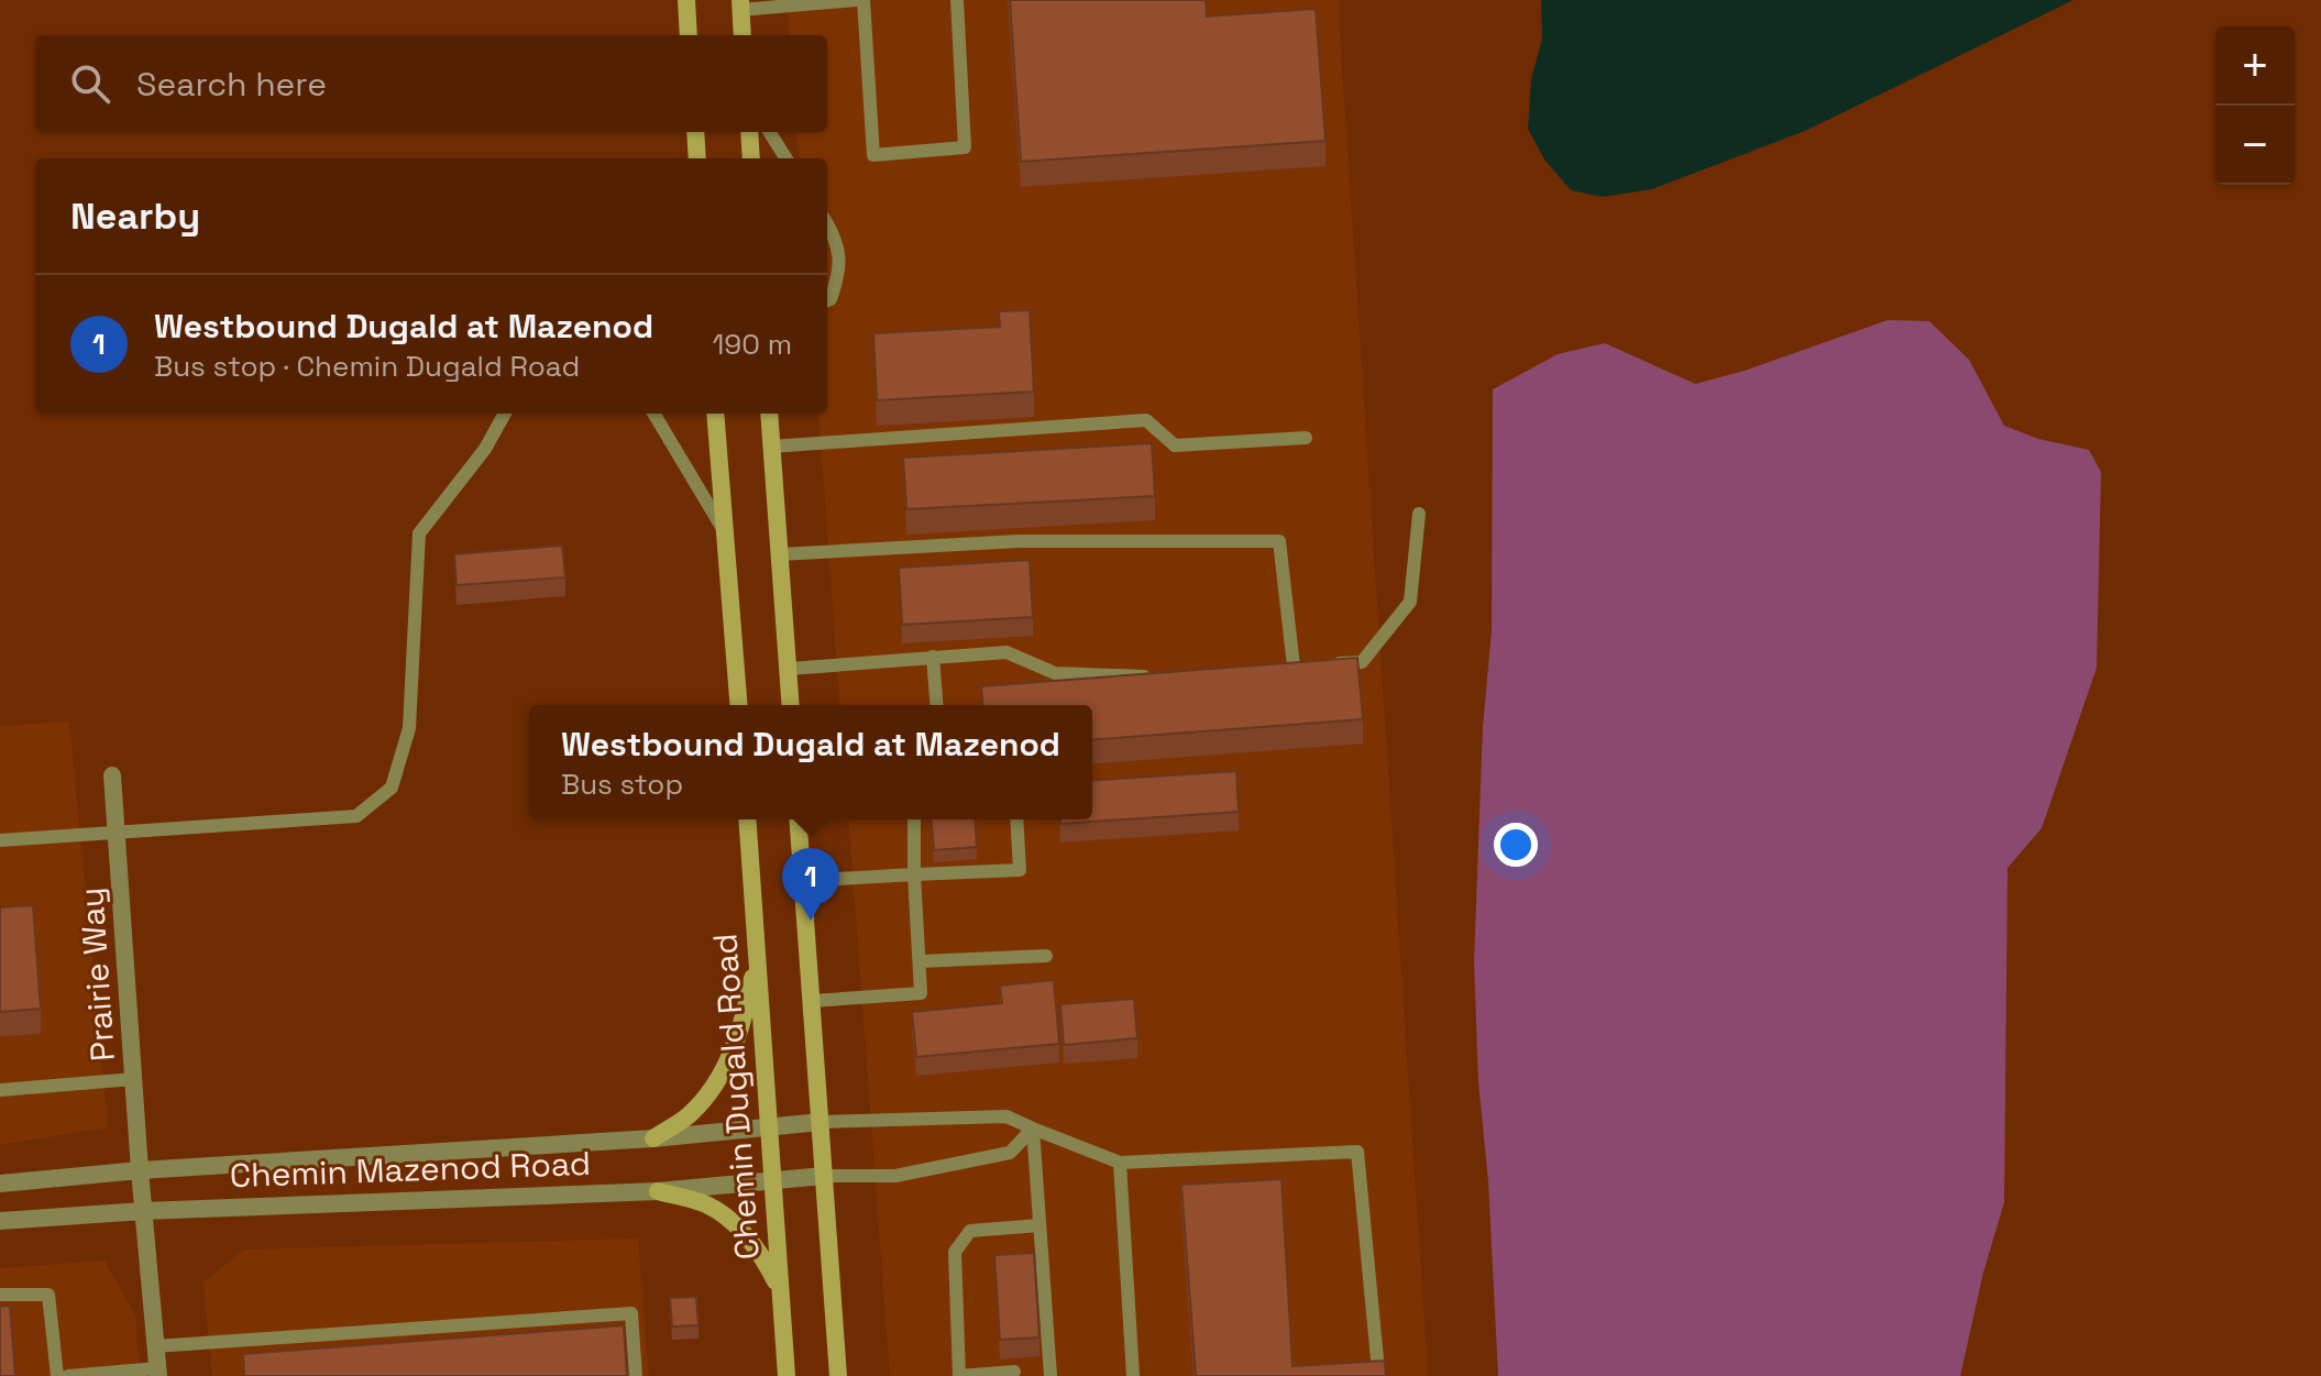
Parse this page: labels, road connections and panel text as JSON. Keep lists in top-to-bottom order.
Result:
{
  "streets": {
    "main road": ["Chemin Dugald Road"],
    "street": ["Prairie Way", "Chemin Mazenod Road"]
  },
  "crossings": [
    ["Prairie Way", "Chemin Mazenod Road"],
    ["Chemin Dugald Road", "Chemin Mazenod Road"]
  ],
  "page": {
    "map_buttons": ["+", "−"],
    "search": "Search here",
    "heading": "Nearby",
    "list": [
      {
        "mark": "1",
        "name": "Westbound Dugald at Mazenod",
        "note": "Bus stop · Chemin Dugald Road",
        "value": "190 m"
      }
    ],
    "popup": ["Westbound Dugald at Mazenod", "Bus stop"],
    "pins": "1"
  }
}
